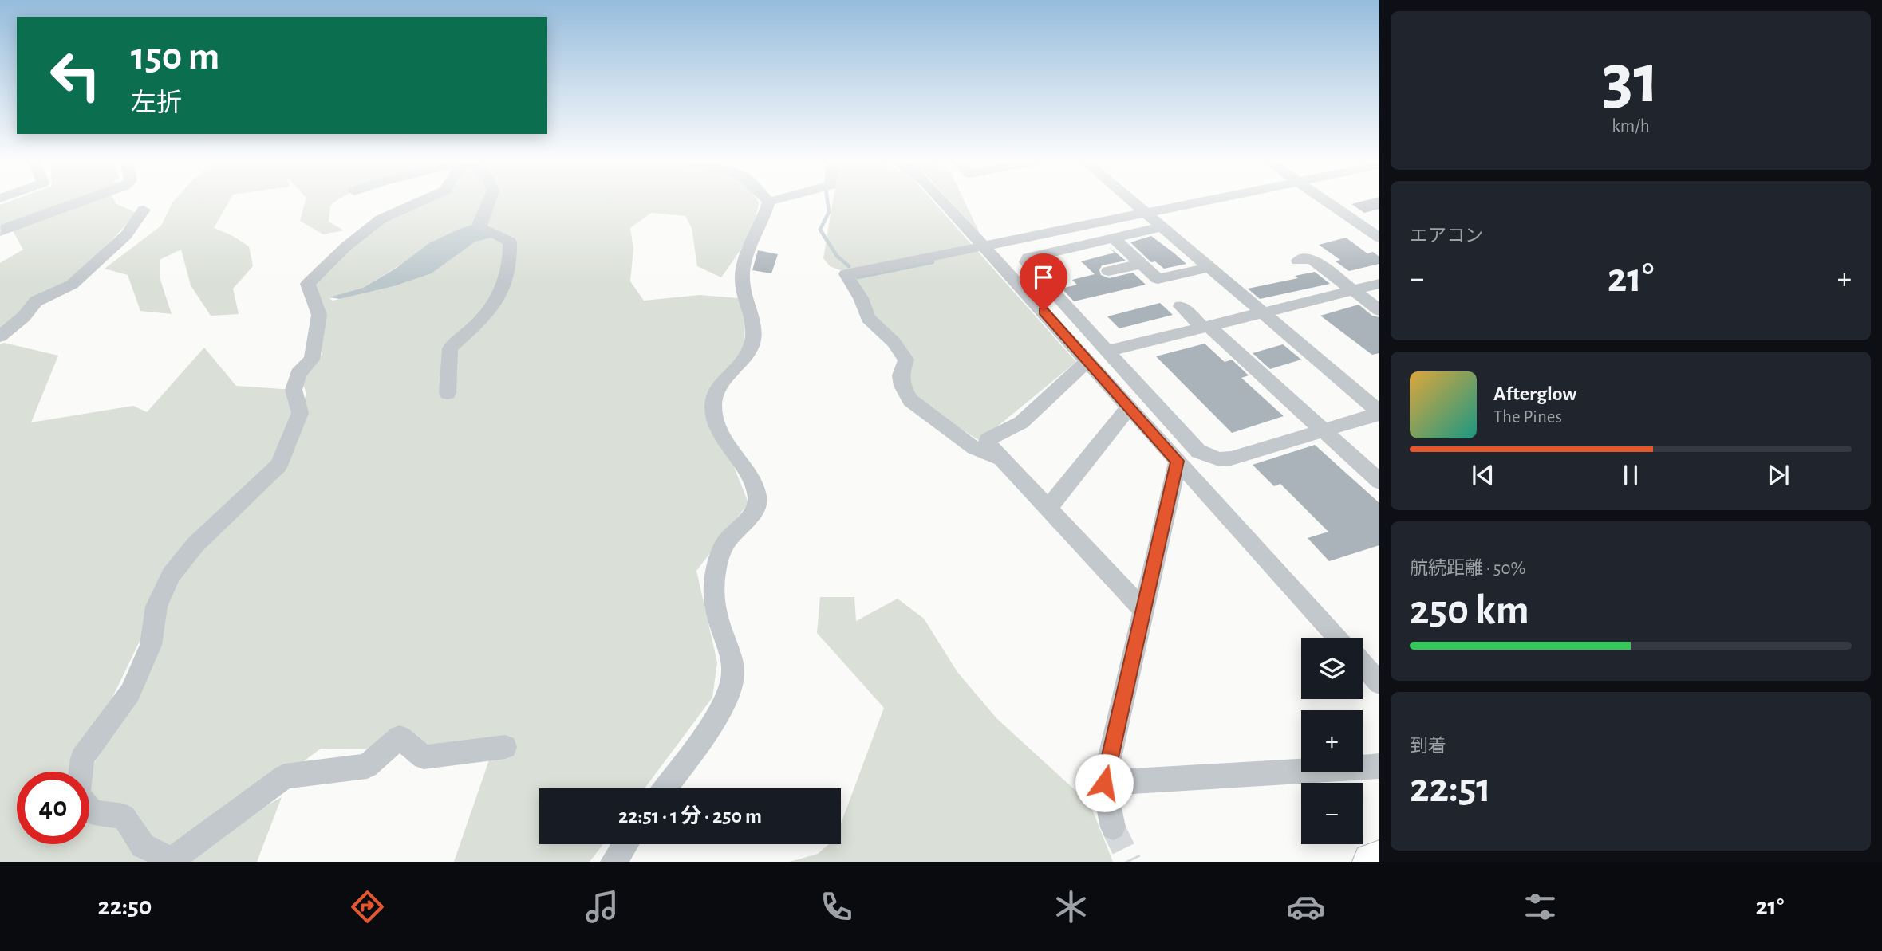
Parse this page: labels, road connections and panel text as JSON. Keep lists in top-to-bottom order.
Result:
{
  "page": {
    "tile": [
      ["31", "km/h"],
      "エアコン",
      ["航続距離 · 50%", "250 km"],
      ["到着", "22:51"]
    ],
    "turn": ["150 m", "左折"],
    "heat": ["−", "21°", "+"],
    "song": ["Afterglow", "The Pines"],
    "map_buttons": ["+", "−"],
    "limit": "40",
    "trip": "22:51 · 1 分 · 250 m",
    "tabs": ["22:50", "21°"]
  }
}
